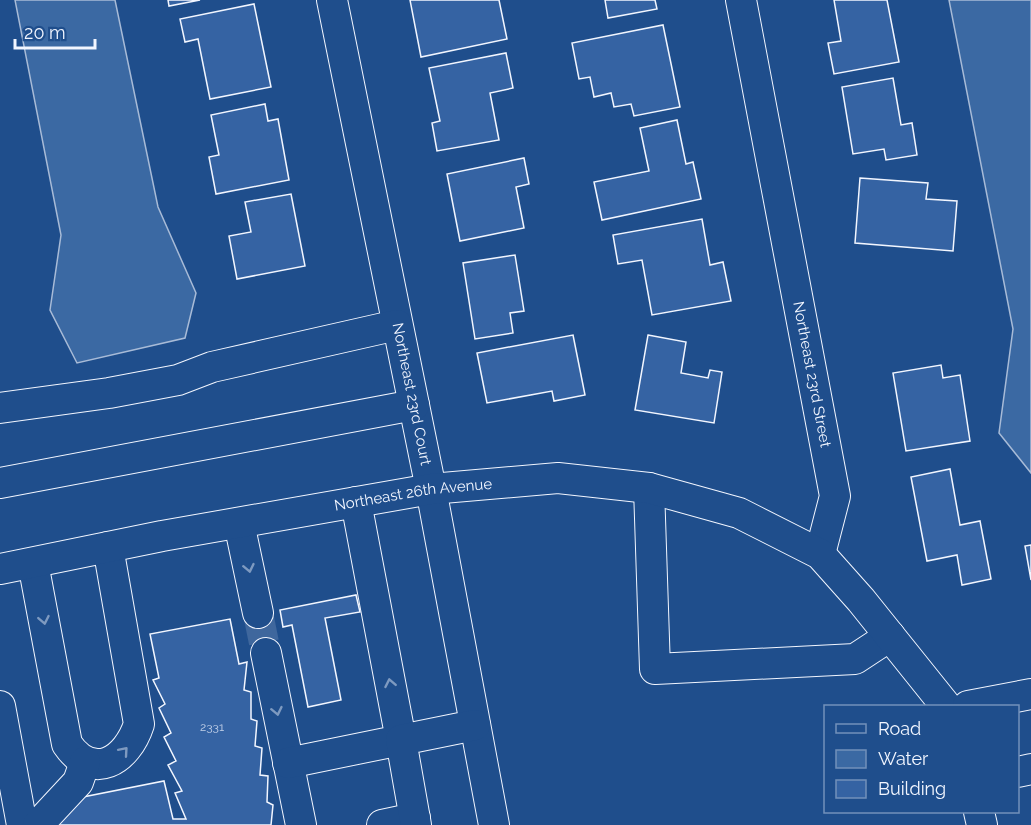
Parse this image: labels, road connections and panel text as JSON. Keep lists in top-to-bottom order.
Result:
{
  "streets": {
    "street": ["Northeast 23rd Street", "Northeast 23rd Court", "Northeast 26th Avenue"]
  },
  "crossings": [
    ["Northeast 23rd Street", "Northeast 26th Avenue"],
    ["Northeast 23rd Court", "Northeast 26th Avenue"]
  ],
  "house_numbers": ["2331"],
  "legend": ["Road", "Water", "Building"],
  "scale_bar": "20 m"
}
